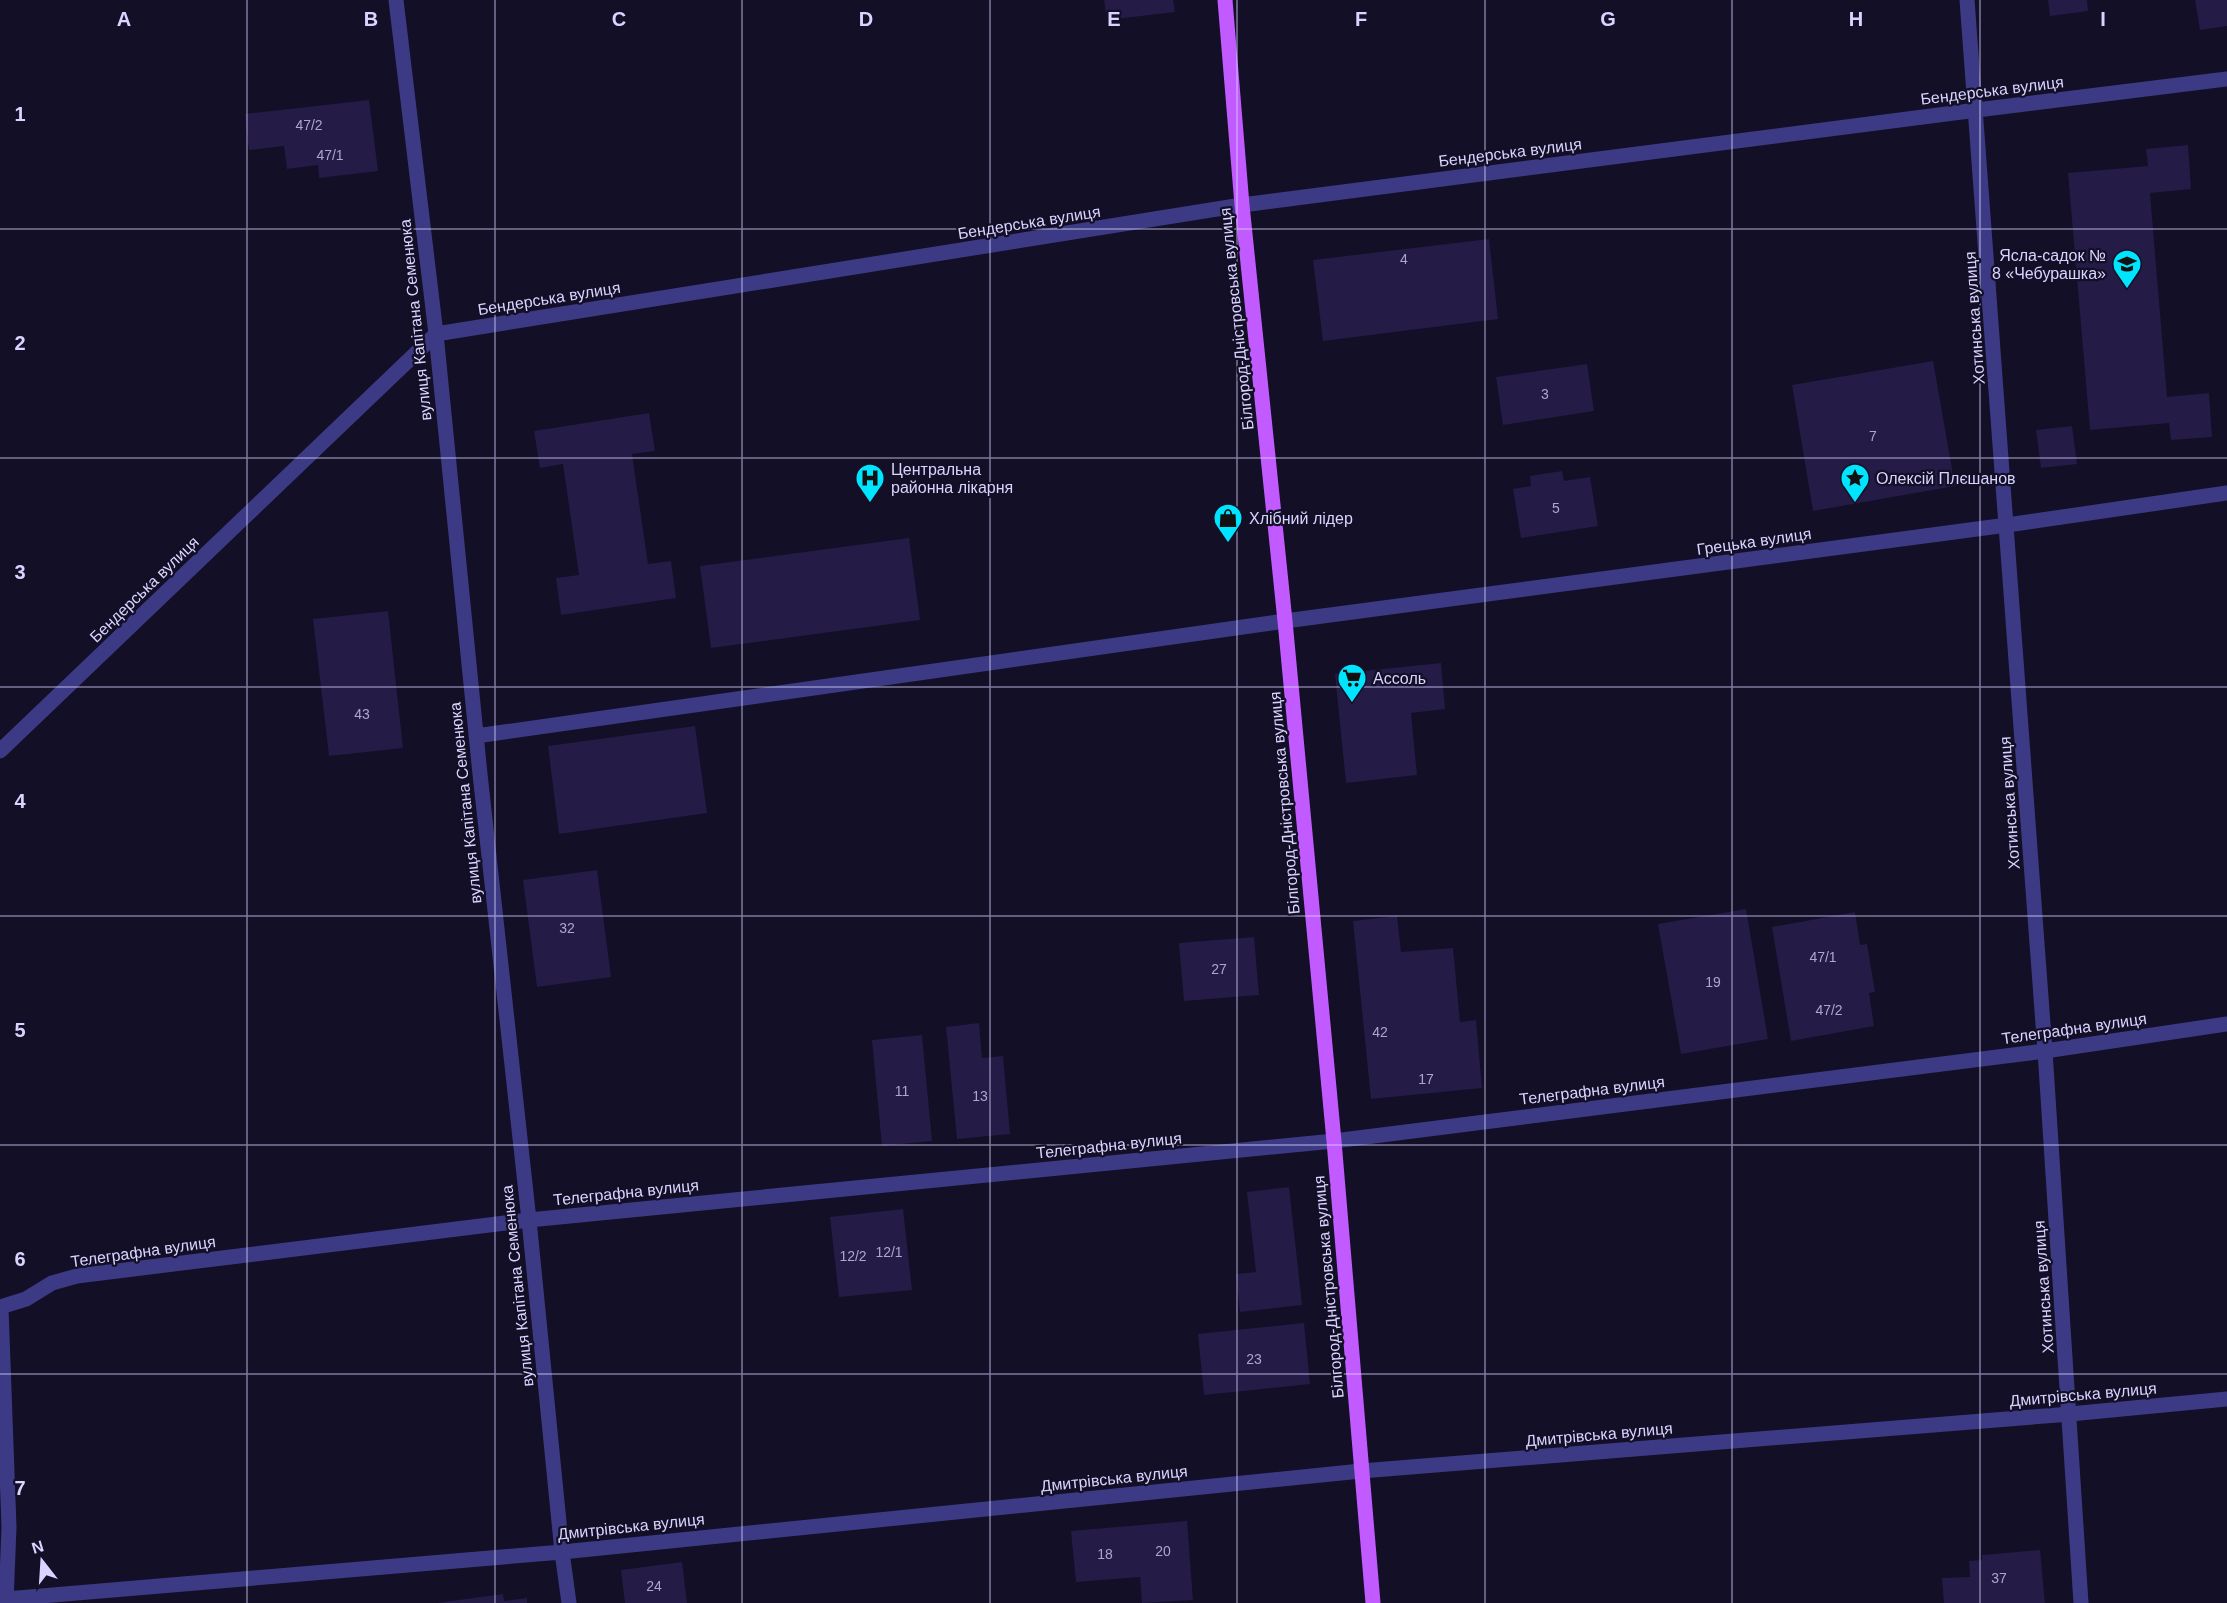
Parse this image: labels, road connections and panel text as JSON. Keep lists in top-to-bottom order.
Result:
{
  "streets": {
    "main road": ["Білгород-Дністровська вулиця"],
    "street": [
      "Бендерська вулиця",
      "Хотинська вулиця",
      "вулиця Капітана Семенюка",
      "Грецька вулиця",
      "Телеграфна вулиця",
      "Дмитрівська вулиця"
    ]
  },
  "crossings": [
    ["Бендерська вулиця", "Хотинська вулиця"],
    ["Бендерська вулиця", "Білгород-Дністровська вулиця"],
    ["Бендерська вулиця", "вулиця Капітана Семенюка"],
    ["Хотинська вулиця", "Грецька вулиця"],
    ["Хотинська вулиця", "Телеграфна вулиця"],
    ["Хотинська вулиця", "Дмитрівська вулиця"],
    ["Білгород-Дністровська вулиця", "Грецька вулиця"],
    ["Білгород-Дністровська вулиця", "Телеграфна вулиця"],
    ["Білгород-Дністровська вулиця", "Дмитрівська вулиця"],
    ["вулиця Капітана Семенюка", "Грецька вулиця"],
    ["вулиця Капітана Семенюка", "Телеграфна вулиця"],
    ["вулиця Капітана Семенюка", "Дмитрівська вулиця"]
  ],
  "places": {
    "school or university": ["Ясла-садок № 8 «Чебурашка»"],
    "hospital": ["Центральна районна лікарня"],
    "place": ["Олексій Плєшанов"],
    "shop": ["Хлібний лідер"],
    "supermarket": ["Ассоль"]
  },
  "house_numbers": [
    "47/2",
    "47/1",
    "4",
    "3",
    "7",
    "5",
    "43",
    "32",
    "47/1",
    "27",
    "19",
    "47/2",
    "42",
    "17",
    "11",
    "13",
    "12/1",
    "12/2",
    "23",
    "20",
    "18",
    "37",
    "24"
  ],
  "north": "top",
  "grid": {
    "columns": [
      "A",
      "B",
      "C",
      "D",
      "E",
      "F",
      "G",
      "H",
      "I"
    ],
    "rows": [
      "1",
      "2",
      "3",
      "4",
      "5",
      "6",
      "7"
    ]
  }
}
